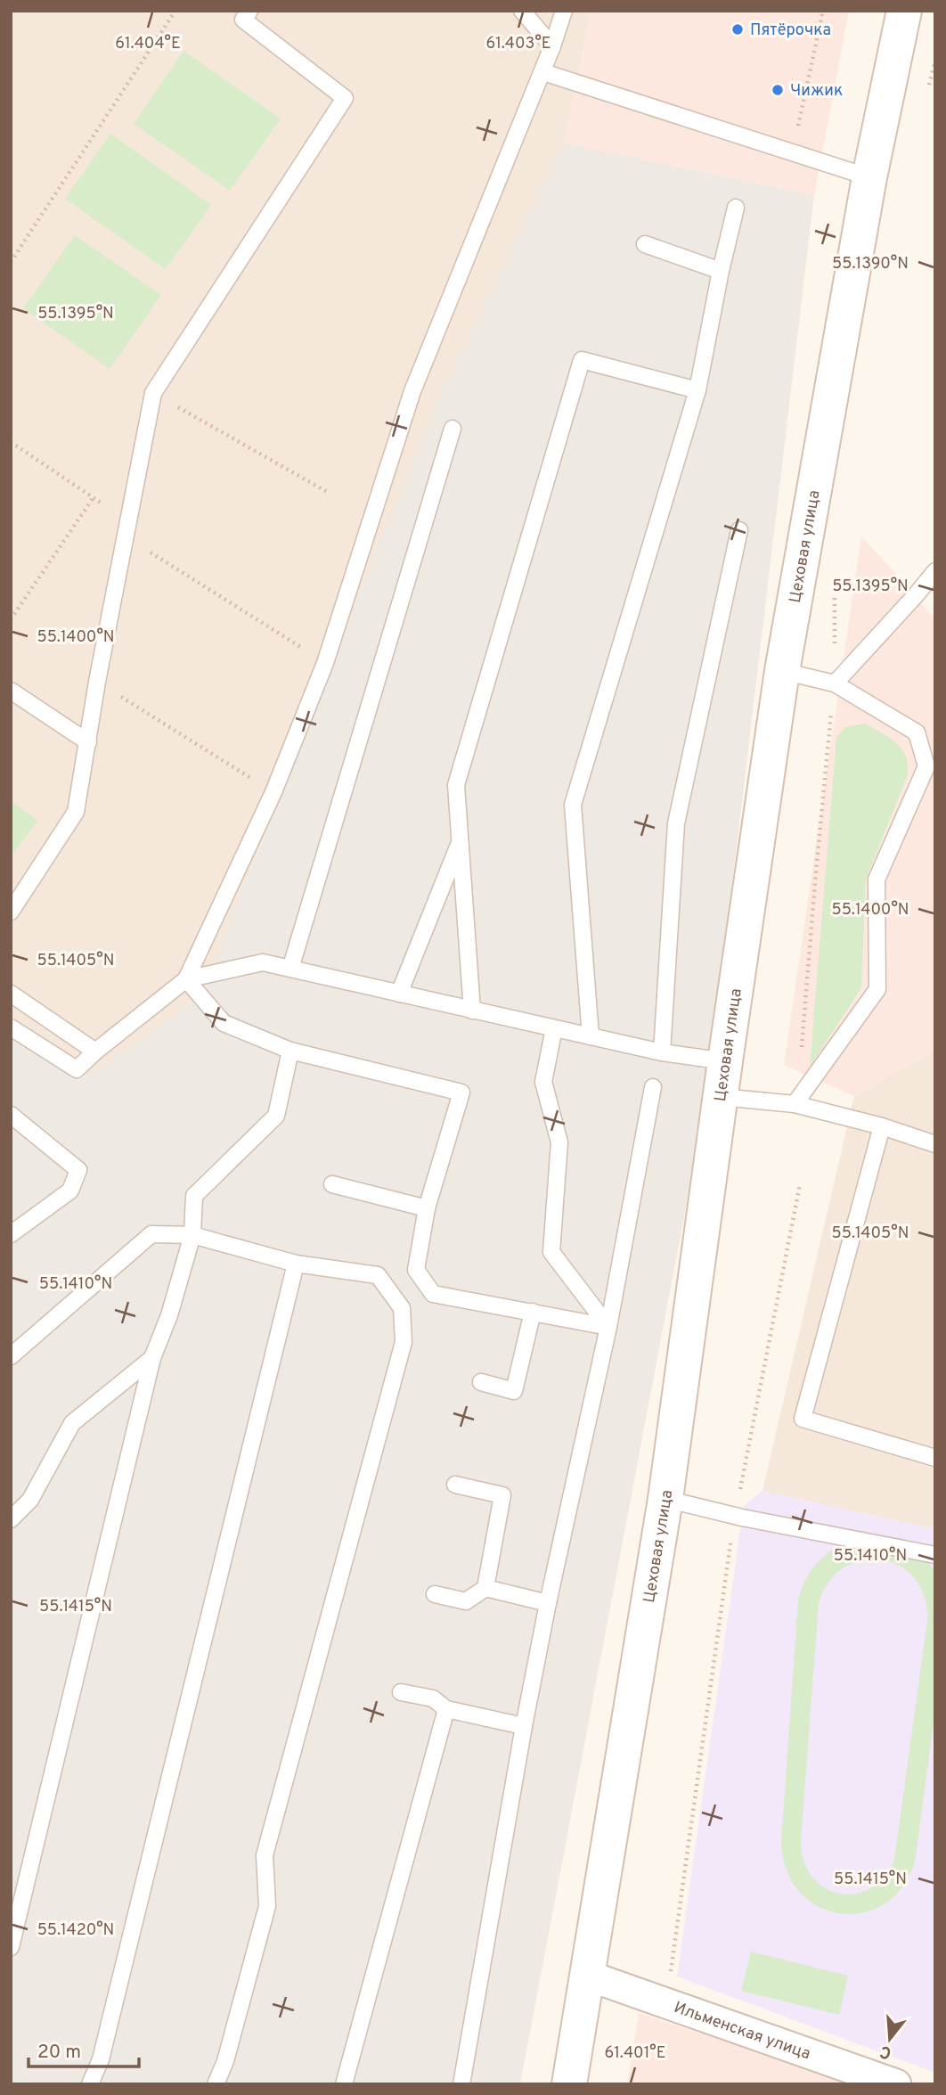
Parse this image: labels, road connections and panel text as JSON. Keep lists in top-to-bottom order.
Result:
{
  "streets": {
    "main road": ["Цеховая улица"],
    "street": ["Ильменская улица"]
  },
  "crossings": [
    ["Цеховая улица", "Ильменская улица"]
  ],
  "places": ["Пятёрочка", "Чижик"],
  "scale_bar": "20 m",
  "north": "bottom",
  "coordinates": [
    "61.404°E",
    "61.403°E",
    "55.1390°N",
    "55.1395°N",
    "55.1400°N",
    "55.1405°N",
    "55.1410°N",
    "55.1415°N",
    "55.1420°N",
    "61.401°E"
  ]
}
